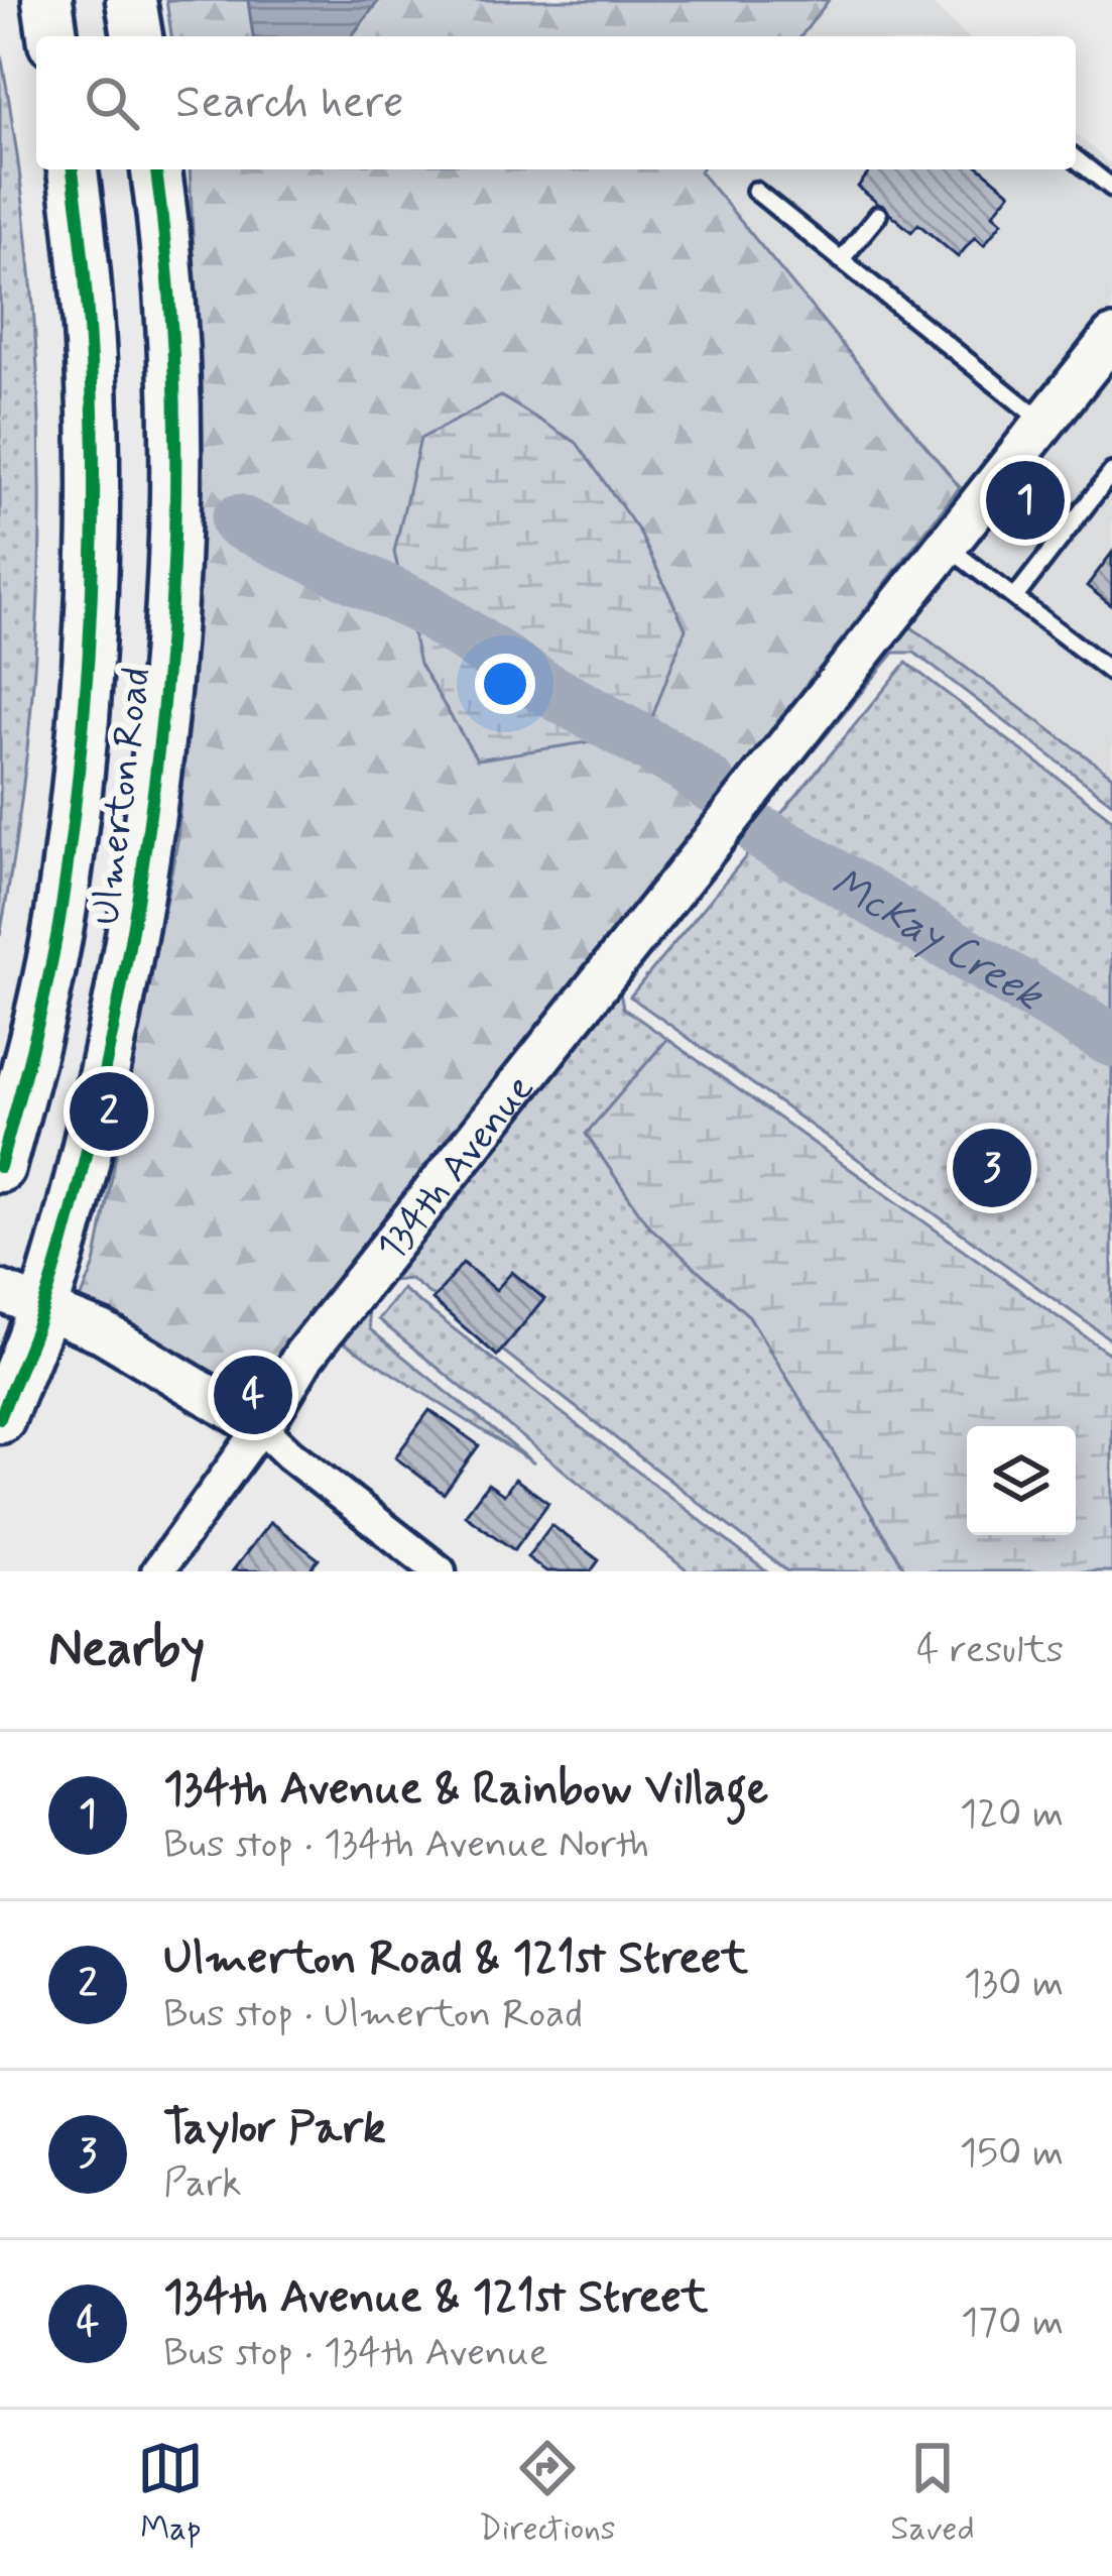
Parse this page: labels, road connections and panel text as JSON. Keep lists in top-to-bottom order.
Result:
{
  "streets": {
    "main road": ["Ulmerton Road"],
    "street": ["134th Avenue"]
  },
  "water": ["McKay Creek"],
  "page": {
    "search": "Search here",
    "pins": [
      "1",
      "2",
      "3",
      "4"
    ],
    "heading": ["Nearby", "4 results"],
    "list": [
      {
        "mark": "1",
        "name": "134th Avenue & Rainbow Village",
        "note": "Bus stop · 134th Avenue North",
        "value": "120 m"
      },
      {
        "mark": "2",
        "name": "Ulmerton Road & 121st Street",
        "note": "Bus stop · Ulmerton Road",
        "value": "130 m"
      },
      {
        "mark": "3",
        "name": "Taylor Park",
        "note": "Park",
        "value": "150 m"
      },
      {
        "mark": "4",
        "name": "134th Avenue & 121st Street",
        "note": "Bus stop · 134th Avenue",
        "value": "170 m"
      }
    ],
    "nav": ["Map", "Directions", "Saved"]
  }
}
